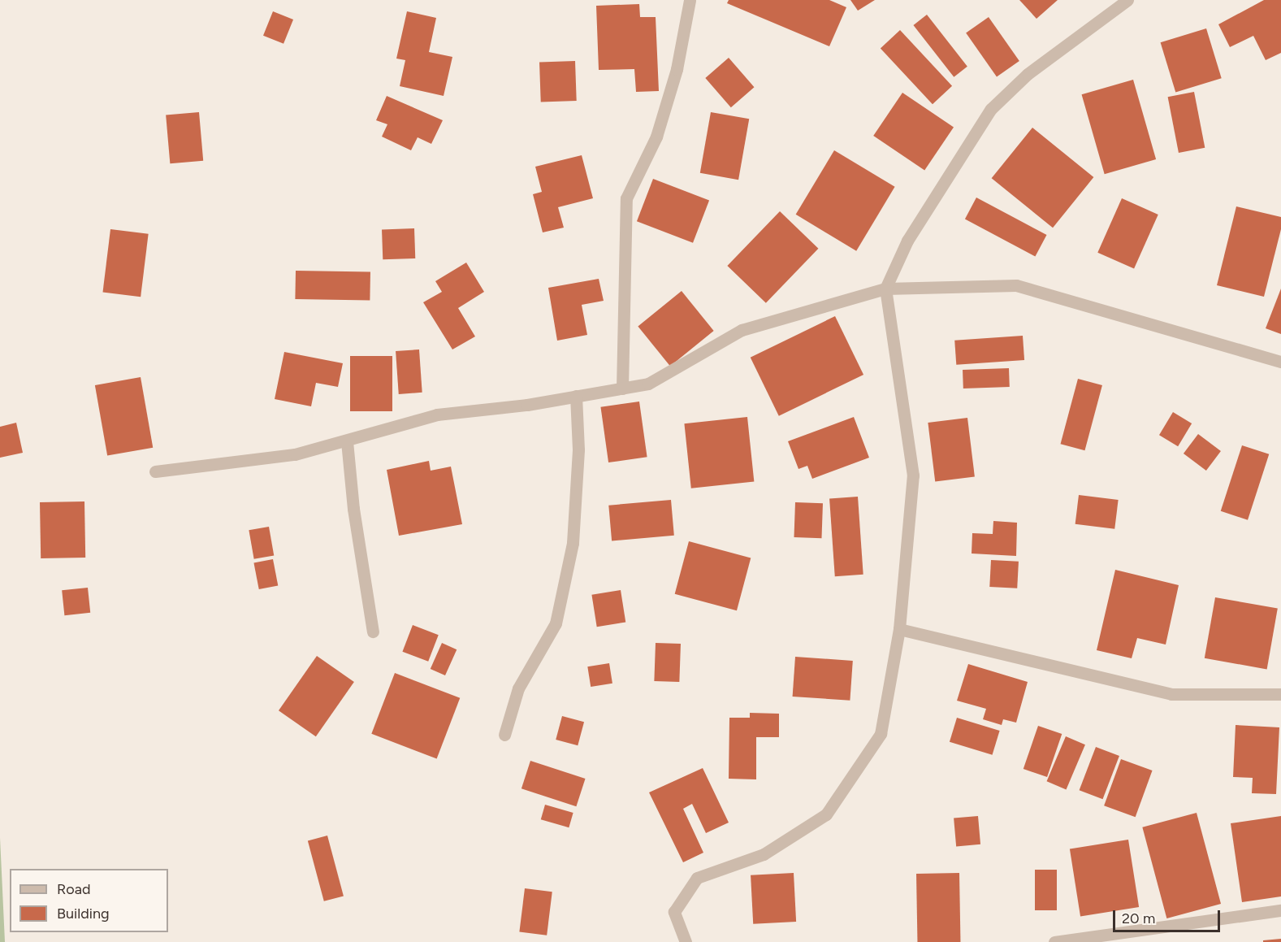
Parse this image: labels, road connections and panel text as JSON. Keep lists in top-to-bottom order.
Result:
{
  "legend": ["Road", "Building"],
  "scale_bar": "20 m"
}
